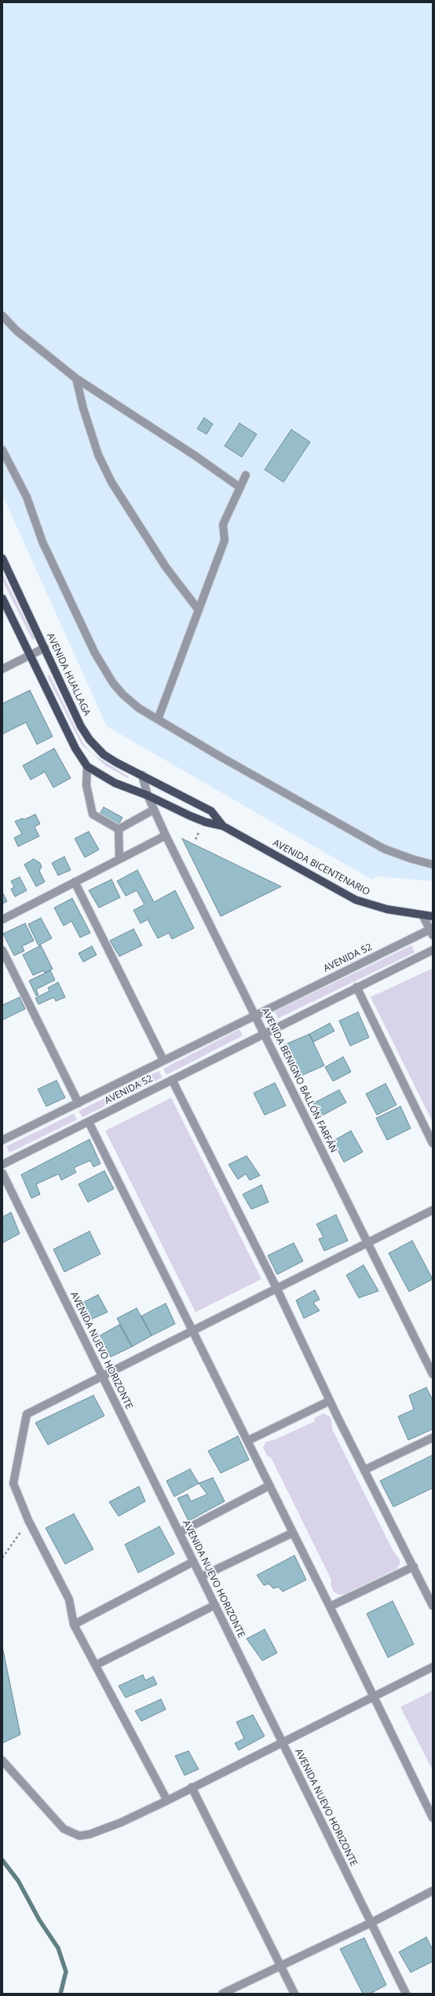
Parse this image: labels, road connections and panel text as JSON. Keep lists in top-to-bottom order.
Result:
{
  "streets": {
    "main road": ["AVENIDA HUALLAGA", "AVENIDA BICENTENARIO"],
    "street": ["AVENIDA 52", "AVENIDA BENIGNO BALLÓN FARFÁN", "AVENIDA NUEVO HORIZONTE"]
  },
  "crossings": [
    ["AVENIDA HUALLAGA", "AVENIDA BICENTENARIO"],
    ["AVENIDA HUALLAGA", "AVENIDA BENIGNO BALLÓN FARFÁN"],
    ["AVENIDA BICENTENARIO", "AVENIDA BENIGNO BALLÓN FARFÁN"],
    ["AVENIDA 52", "AVENIDA BENIGNO BALLÓN FARFÁN"]
  ]
}
